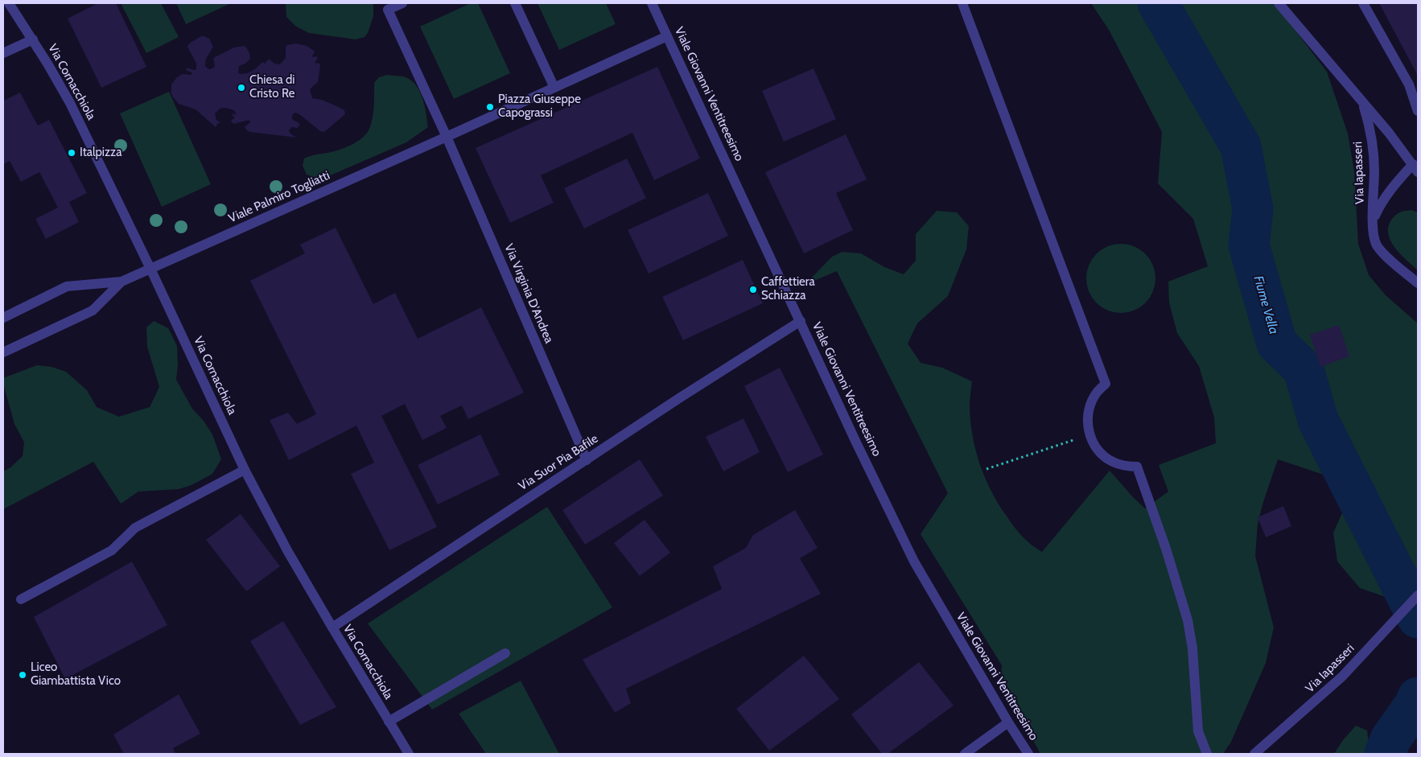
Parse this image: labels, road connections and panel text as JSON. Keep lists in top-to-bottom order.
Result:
{
  "streets": {
    "street": [
      "Via Cornacchiola",
      "Viale Giovanni Ventitreesimo",
      "Via Iapasseri",
      "Viale Palmiro Togliatti",
      "Via Virginia D'Andrea",
      "Via Suor Pia Bafile"
    ]
  },
  "crossings": [
    ["Via Cornacchiola", "Viale Palmiro Togliatti"],
    ["Via Cornacchiola", "Via Suor Pia Bafile"],
    ["Viale Giovanni Ventitreesimo", "Via Suor Pia Bafile"],
    ["Viale Palmiro Togliatti", "Via Virginia D'Andrea"],
    ["Via Virginia D'Andrea", "Via Suor Pia Bafile"]
  ],
  "water": ["Fiume Vella"],
  "places": [
    "Chiesa di Cristo Re",
    "Piazza Giuseppe Capograssi",
    "Italpizza",
    "Caffettiera Schiazza",
    "Liceo Giambattista Vico"
  ]
}
